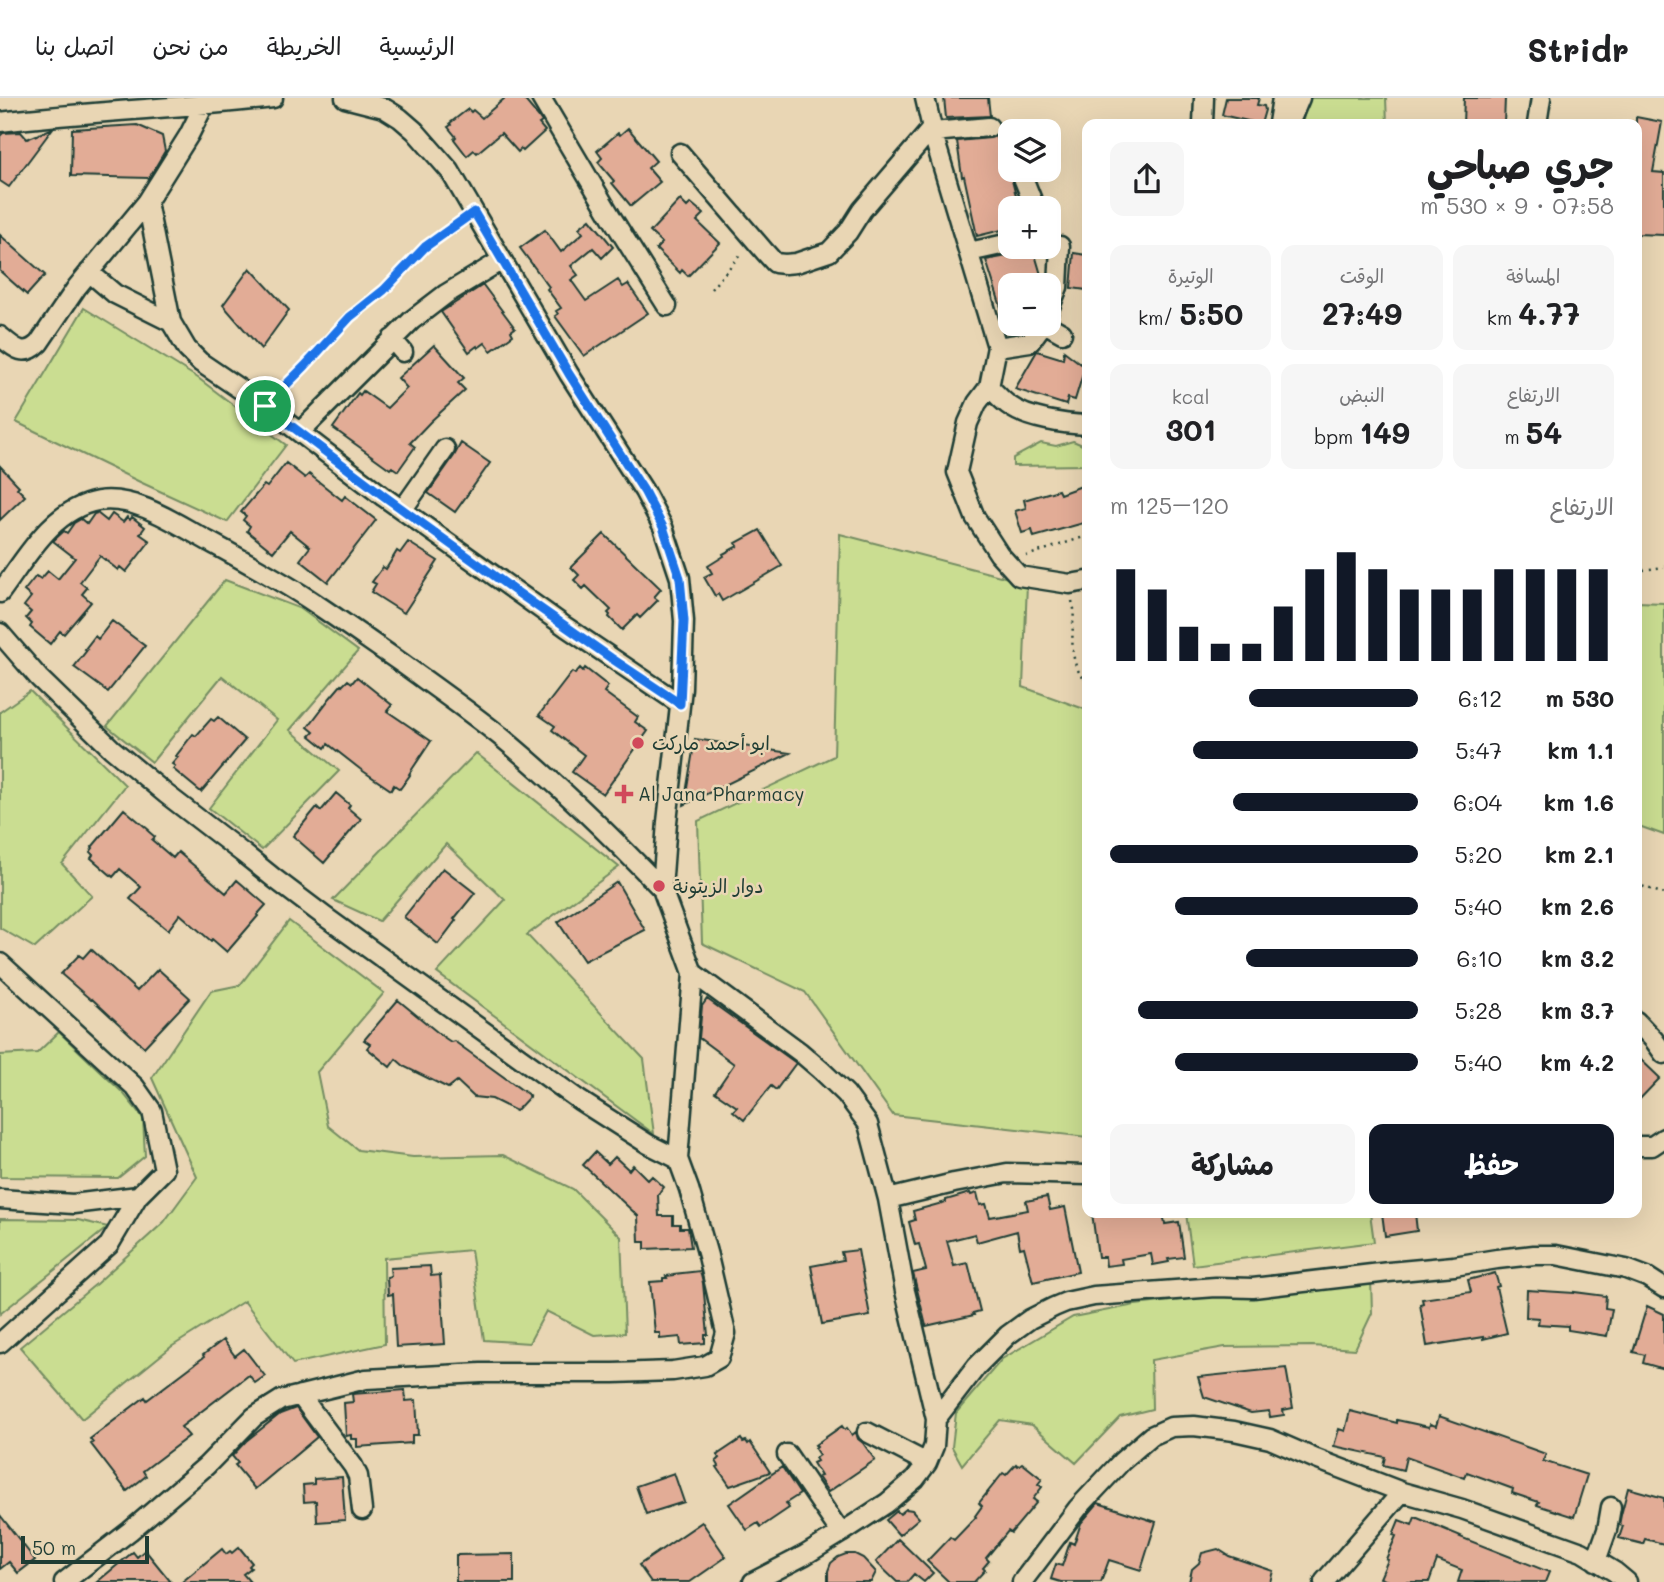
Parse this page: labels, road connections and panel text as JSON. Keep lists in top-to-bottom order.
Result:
{
  "places": {
    "other": ["ابو أحمد ماركت", "دوار الزيتونة"],
    "health": ["Al Jana Pharmacy"]
  },
  "scale_bar": "50 m",
  "page": {
    "header": "Stridr",
    "nav": [
      "الرئيسية",
      "الخريطة",
      "من نحن",
      "اتصل بنا"
    ],
    "map_buttons": ["+", "−"],
    "heading": ["جري صباحي", "07:58 · 9 × 530 m"],
    "stats": [
      ["المسافة", "4.77 km"],
      ["الوقت", "27:49"],
      ["الوتيرة", "5:50 /km"],
      ["الارتفاع", "54 m"],
      ["النبض", "149 bpm"],
      ["kcal", "301"]
    ],
    "chart": ["الارتفاع", "120–125 m"],
    "list": [
      {
        "name": "530 m",
        "note": "6:12"
      },
      {
        "name": "1.1 km",
        "note": "5:47"
      },
      {
        "name": "1.6 km",
        "note": "6:04"
      },
      {
        "name": "2.1 km",
        "note": "5:20"
      },
      {
        "name": "2.6 km",
        "note": "5:40"
      },
      {
        "name": "3.2 km",
        "note": "6:10"
      },
      {
        "name": "3.7 km",
        "note": "5:28"
      },
      {
        "name": "4.2 km",
        "note": "5:40"
      }
    ],
    "buttons": ["حفظ", "مشاركة"],
    "scale": "50 m"
  }
}
